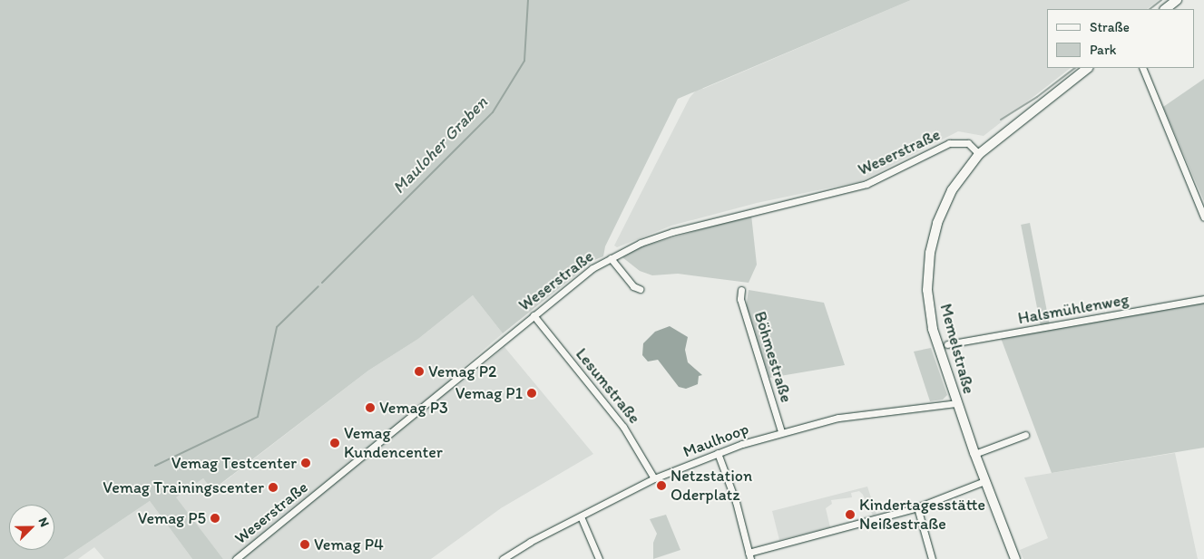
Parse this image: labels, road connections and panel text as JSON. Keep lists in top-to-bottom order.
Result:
{
  "streets": {
    "street": [
      "Weserstraße",
      "Halsmühlenweg",
      "Memelstraße",
      "Böhmestraße",
      "Lesumstraße",
      "Maulhoop"
    ]
  },
  "crossings": [
    ["Weserstraße", "Memelstraße"],
    ["Weserstraße", "Lesumstraße"],
    ["Memelstraße", "Maulhoop"],
    ["Böhmestraße", "Maulhoop"],
    ["Lesumstraße", "Maulhoop"]
  ],
  "water": ["Mauloher Graben"],
  "places": [
    "Vemag P2",
    "Vemag P1",
    "Vemag P3",
    "Vemag Kundencenter",
    "Vemag Testcenter",
    "Netzstation Oderplatz",
    "Vemag Trainingscenter",
    "Kindertagesstätte Neißestraße",
    "Vemag P5",
    "Vemag P4"
  ],
  "legend": ["Straße", "Park"],
  "north": "top right"
}
